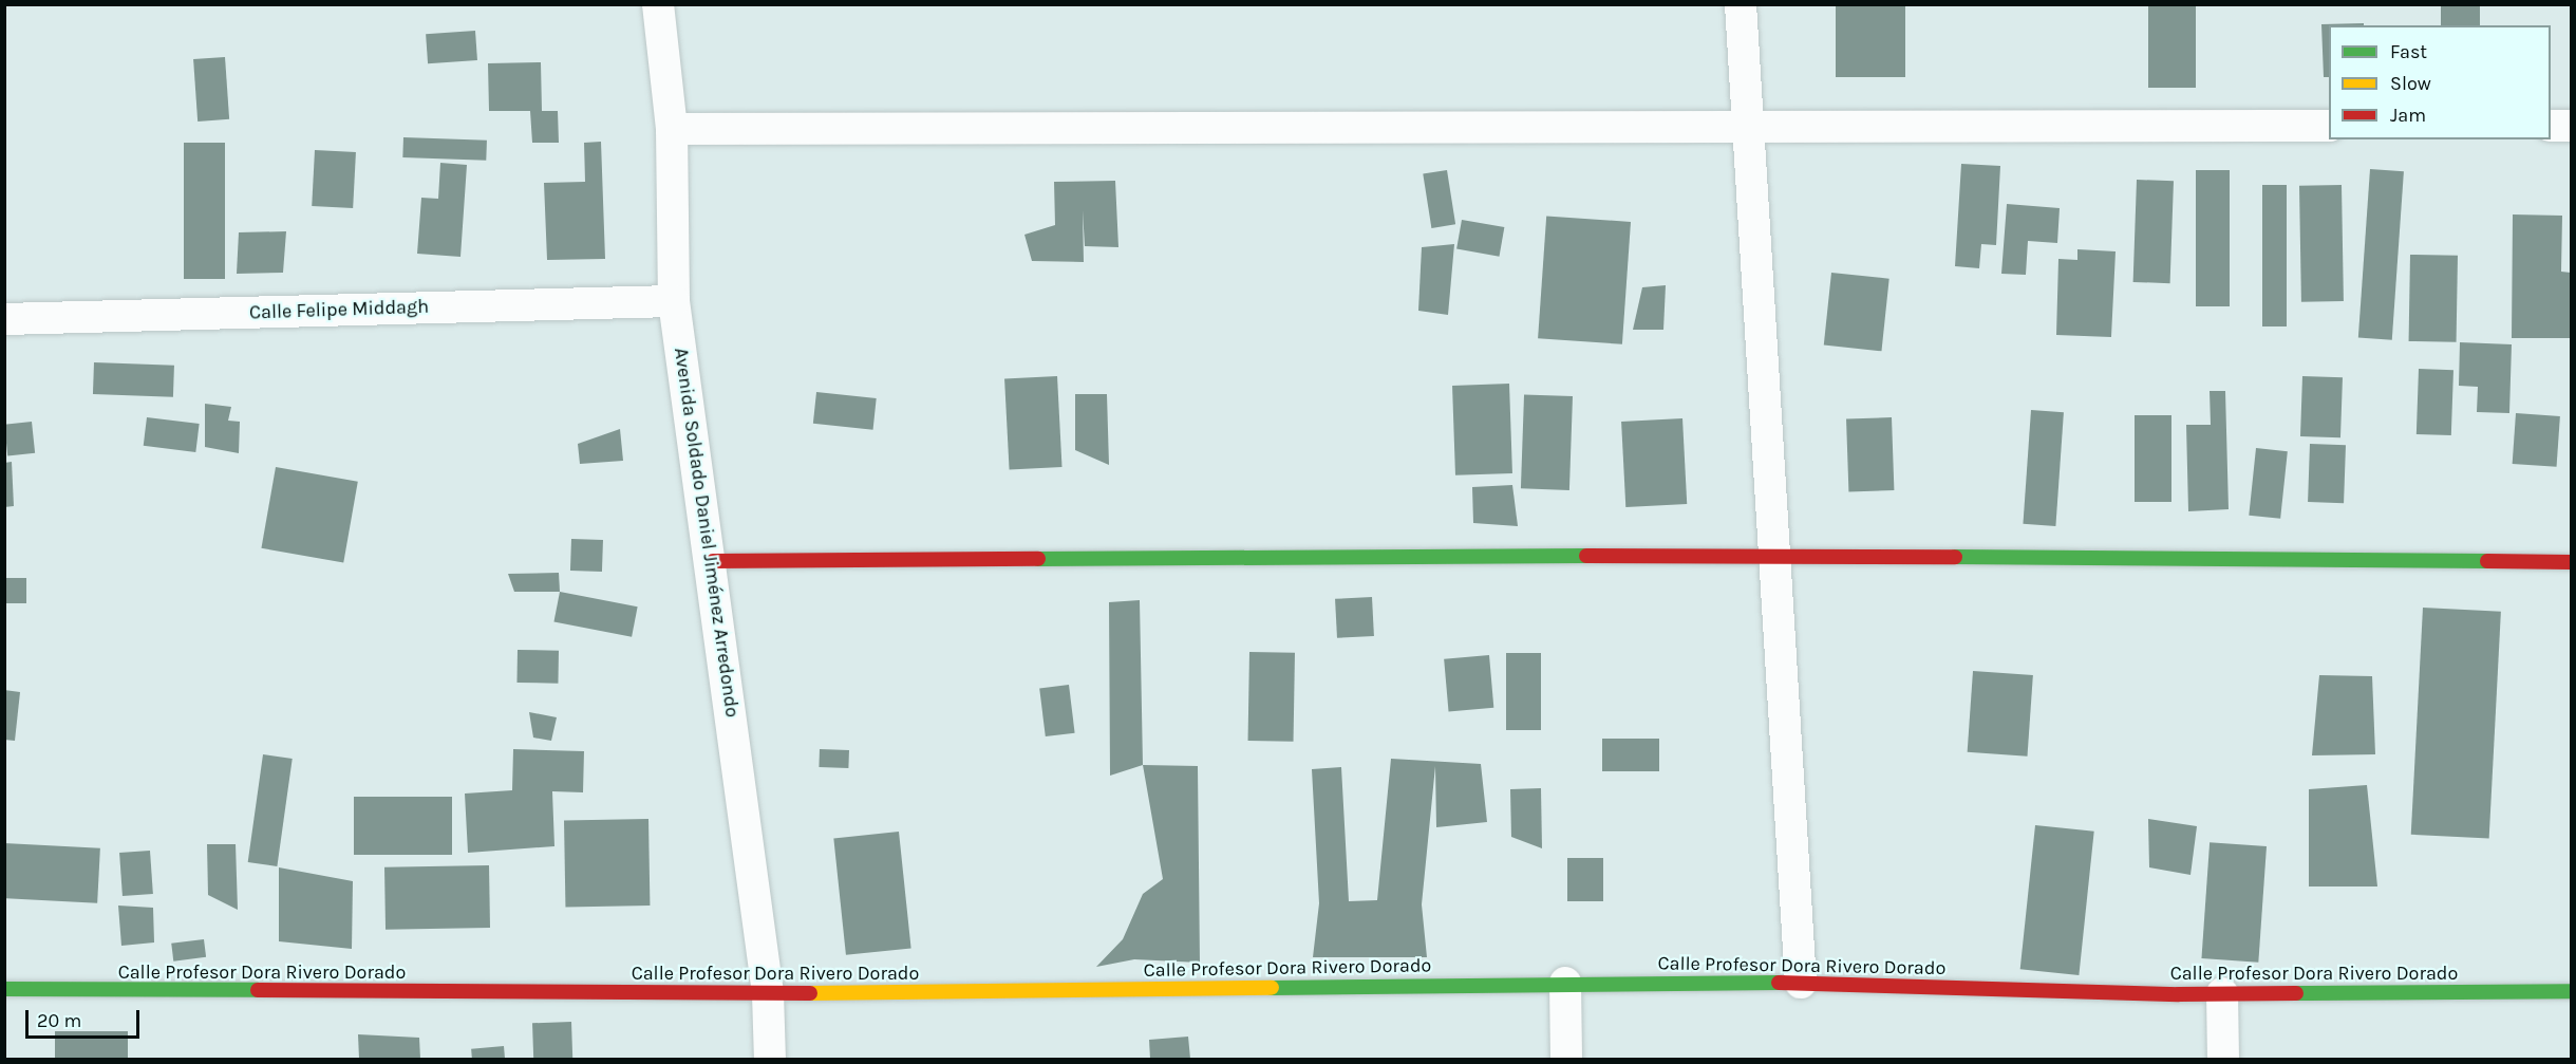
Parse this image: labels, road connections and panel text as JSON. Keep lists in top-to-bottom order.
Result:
{
  "streets": {
    "street": ["Calle Felipe Middagh", "Avenida Soldado Daniel Jiménez Arredondo", "Calle Profesor Dora Rivero Dorado"]
  },
  "crossings": [
    ["Calle Felipe Middagh", "Avenida Soldado Daniel Jiménez Arredondo"],
    ["Avenida Soldado Daniel Jiménez Arredondo", "Calle Profesor Dora Rivero Dorado"]
  ],
  "legend": ["Fast", "Slow", "Jam"],
  "scale_bar": "20 m"
}
